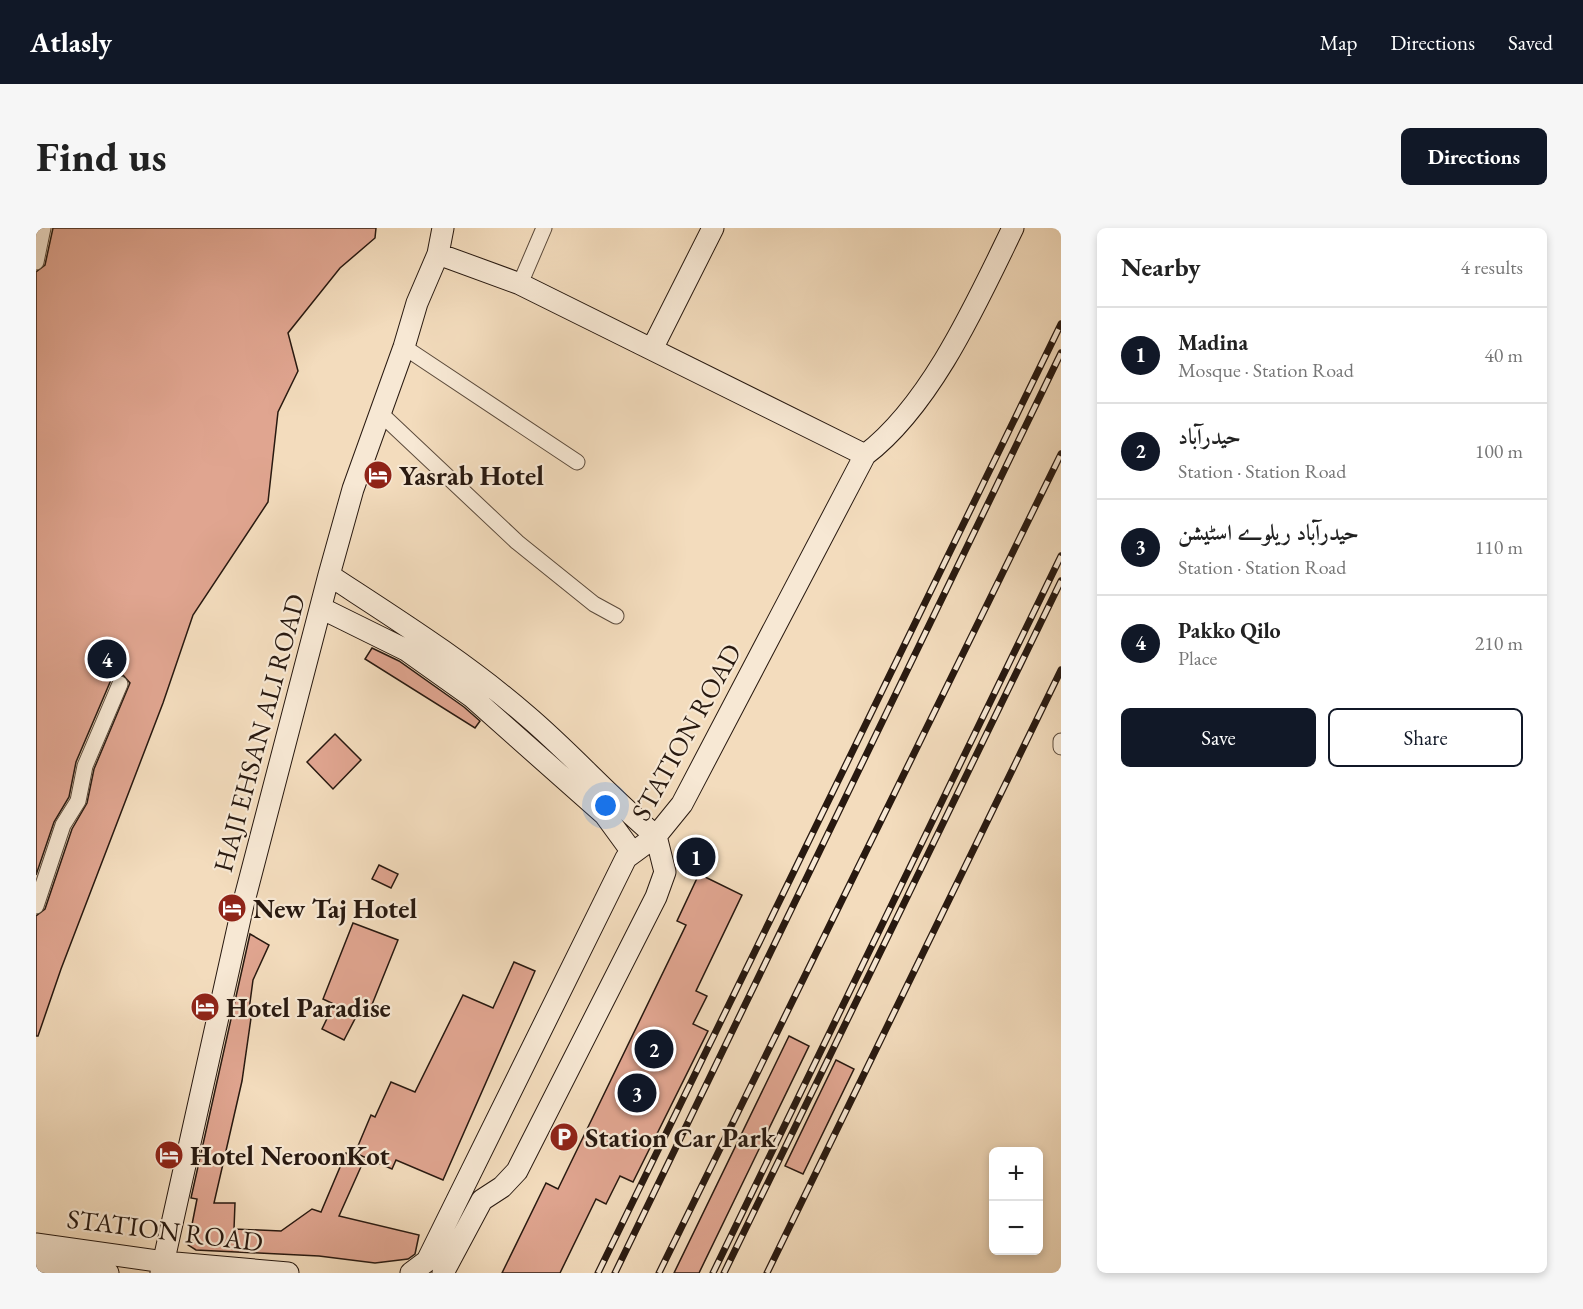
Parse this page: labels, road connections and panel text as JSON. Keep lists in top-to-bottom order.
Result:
{
  "streets": {
    "street": ["STATION ROAD", "HAJI EHSAN ALI ROAD"]
  },
  "crossings": [
    ["STATION ROAD", "HAJI EHSAN ALI ROAD"]
  ],
  "places": {
    "hotel": [
      "Yasrab Hotel",
      "New Taj Hotel",
      "Hotel Paradise",
      "Hotel NeroonKot"
    ],
    "parking": ["Station Car Park"]
  },
  "page": {
    "header": "Atlasly",
    "nav": ["Map", "Directions", "Saved"],
    "buttons": [
      "Directions",
      ["Save", "Share"]
    ],
    "title": "Find us",
    "heading": ["Nearby", "4 results"],
    "list": [
      {
        "mark": "1",
        "name": "Madina",
        "note": "Mosque · Station Road",
        "value": "40 m"
      },
      {
        "mark": "2",
        "name": "حیدرآباد",
        "note": "Station · Station Road",
        "value": "100 m"
      },
      {
        "mark": "3",
        "name": "حیدرآباد ریلوے اسٹیشن",
        "note": "Station · Station Road",
        "value": "110 m"
      },
      {
        "mark": "4",
        "name": "Pakko Qilo",
        "note": "Place",
        "value": "210 m"
      }
    ],
    "pins": [
      "4",
      "1",
      "2",
      "3"
    ],
    "map_buttons": ["+", "−"]
  }
}
